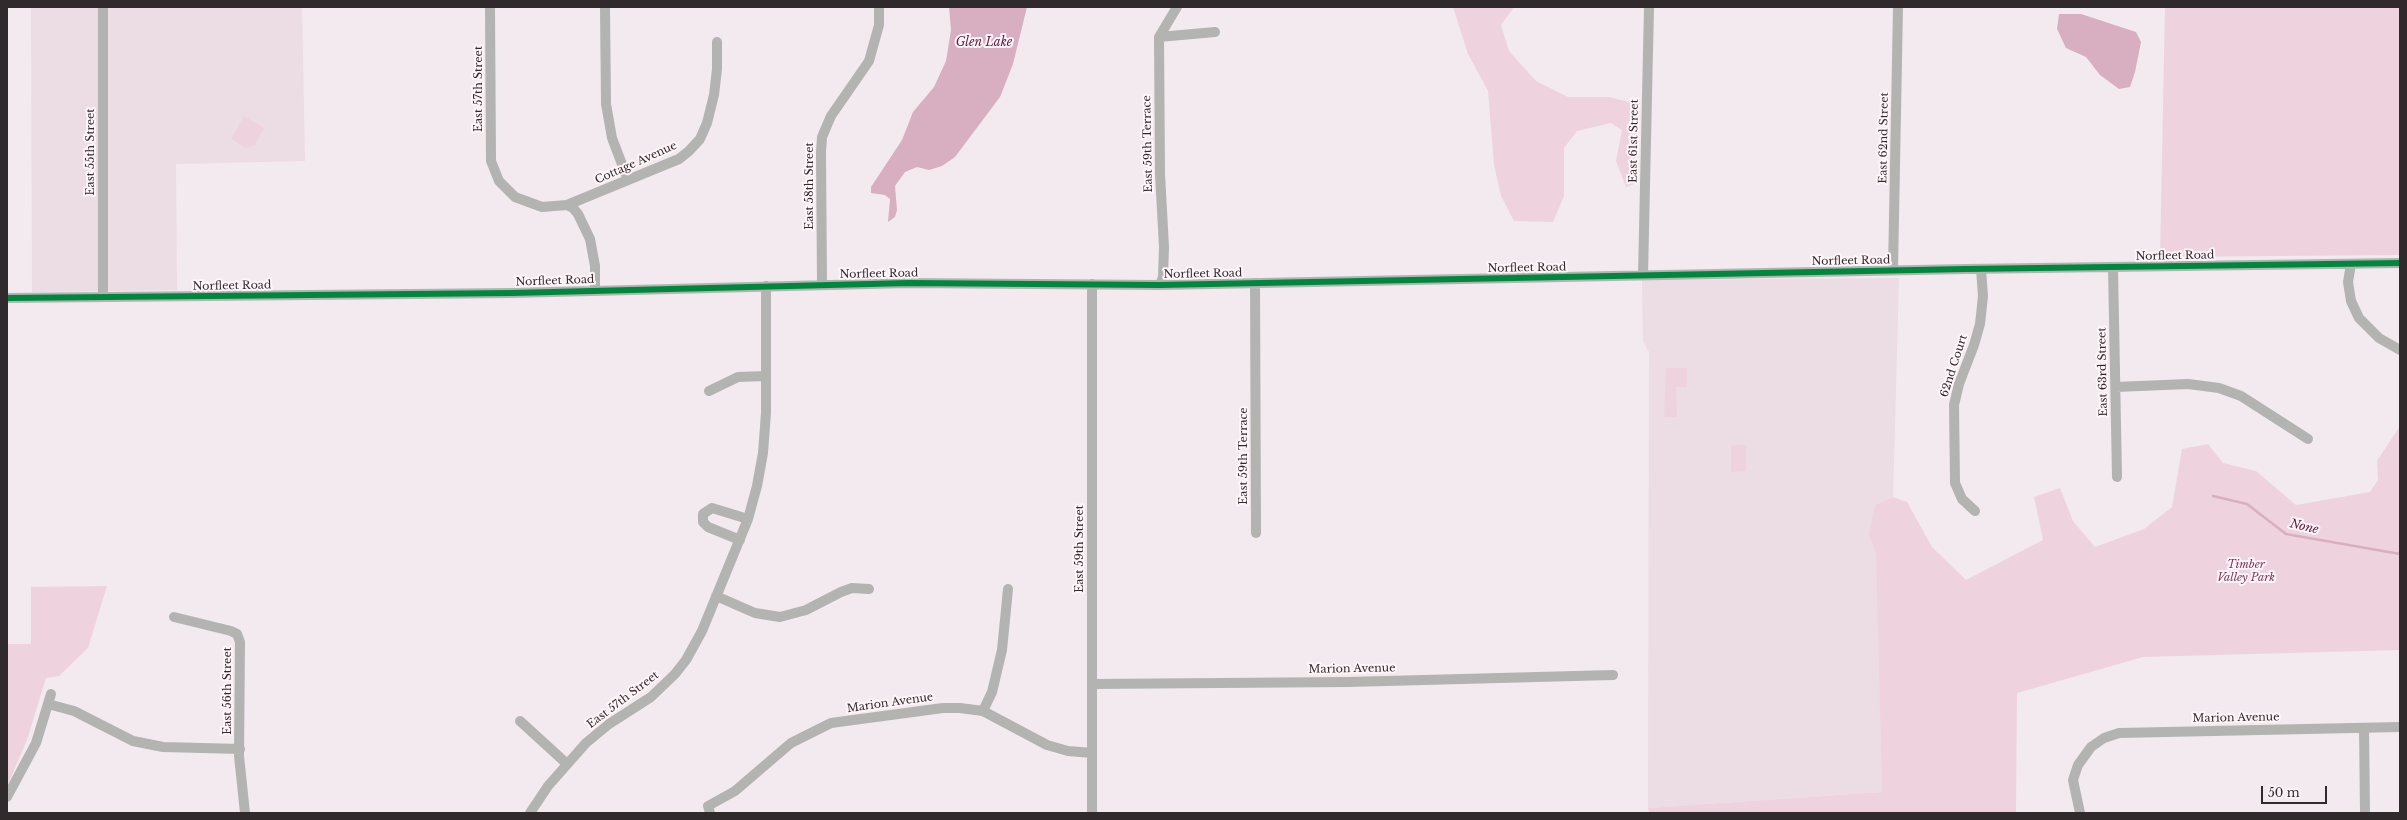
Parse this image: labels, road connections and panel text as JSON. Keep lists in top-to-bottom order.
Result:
{
  "streets": {
    "street": [
      "East 57th Street",
      "East 62nd Street",
      "East 61st Street",
      "East 59th Terrace",
      "East 55th Street",
      "Cottage Avenue",
      "East 58th Street",
      "Norfleet Road",
      "62nd Court",
      "East 63rd Street",
      "East 59th Street",
      "Marion Avenue",
      "East 56th Street"
    ]
  },
  "crossings": [
    ["East 57th Street", "Cottage Avenue"],
    ["East 62nd Street", "Norfleet Road"],
    ["East 61st Street", "Norfleet Road"],
    ["East 59th Terrace", "Norfleet Road"],
    ["East 55th Street", "Norfleet Road"],
    ["East 58th Street", "Norfleet Road"],
    ["Norfleet Road", "62nd Court"],
    ["Norfleet Road", "East 63rd Street"],
    ["Norfleet Road", "East 59th Street"],
    ["East 59th Street", "Marion Avenue"]
  ],
  "water": ["Glen Lake", "None"],
  "parks": ["Timber Valley Park"],
  "scale_bar": "50 m"
}
